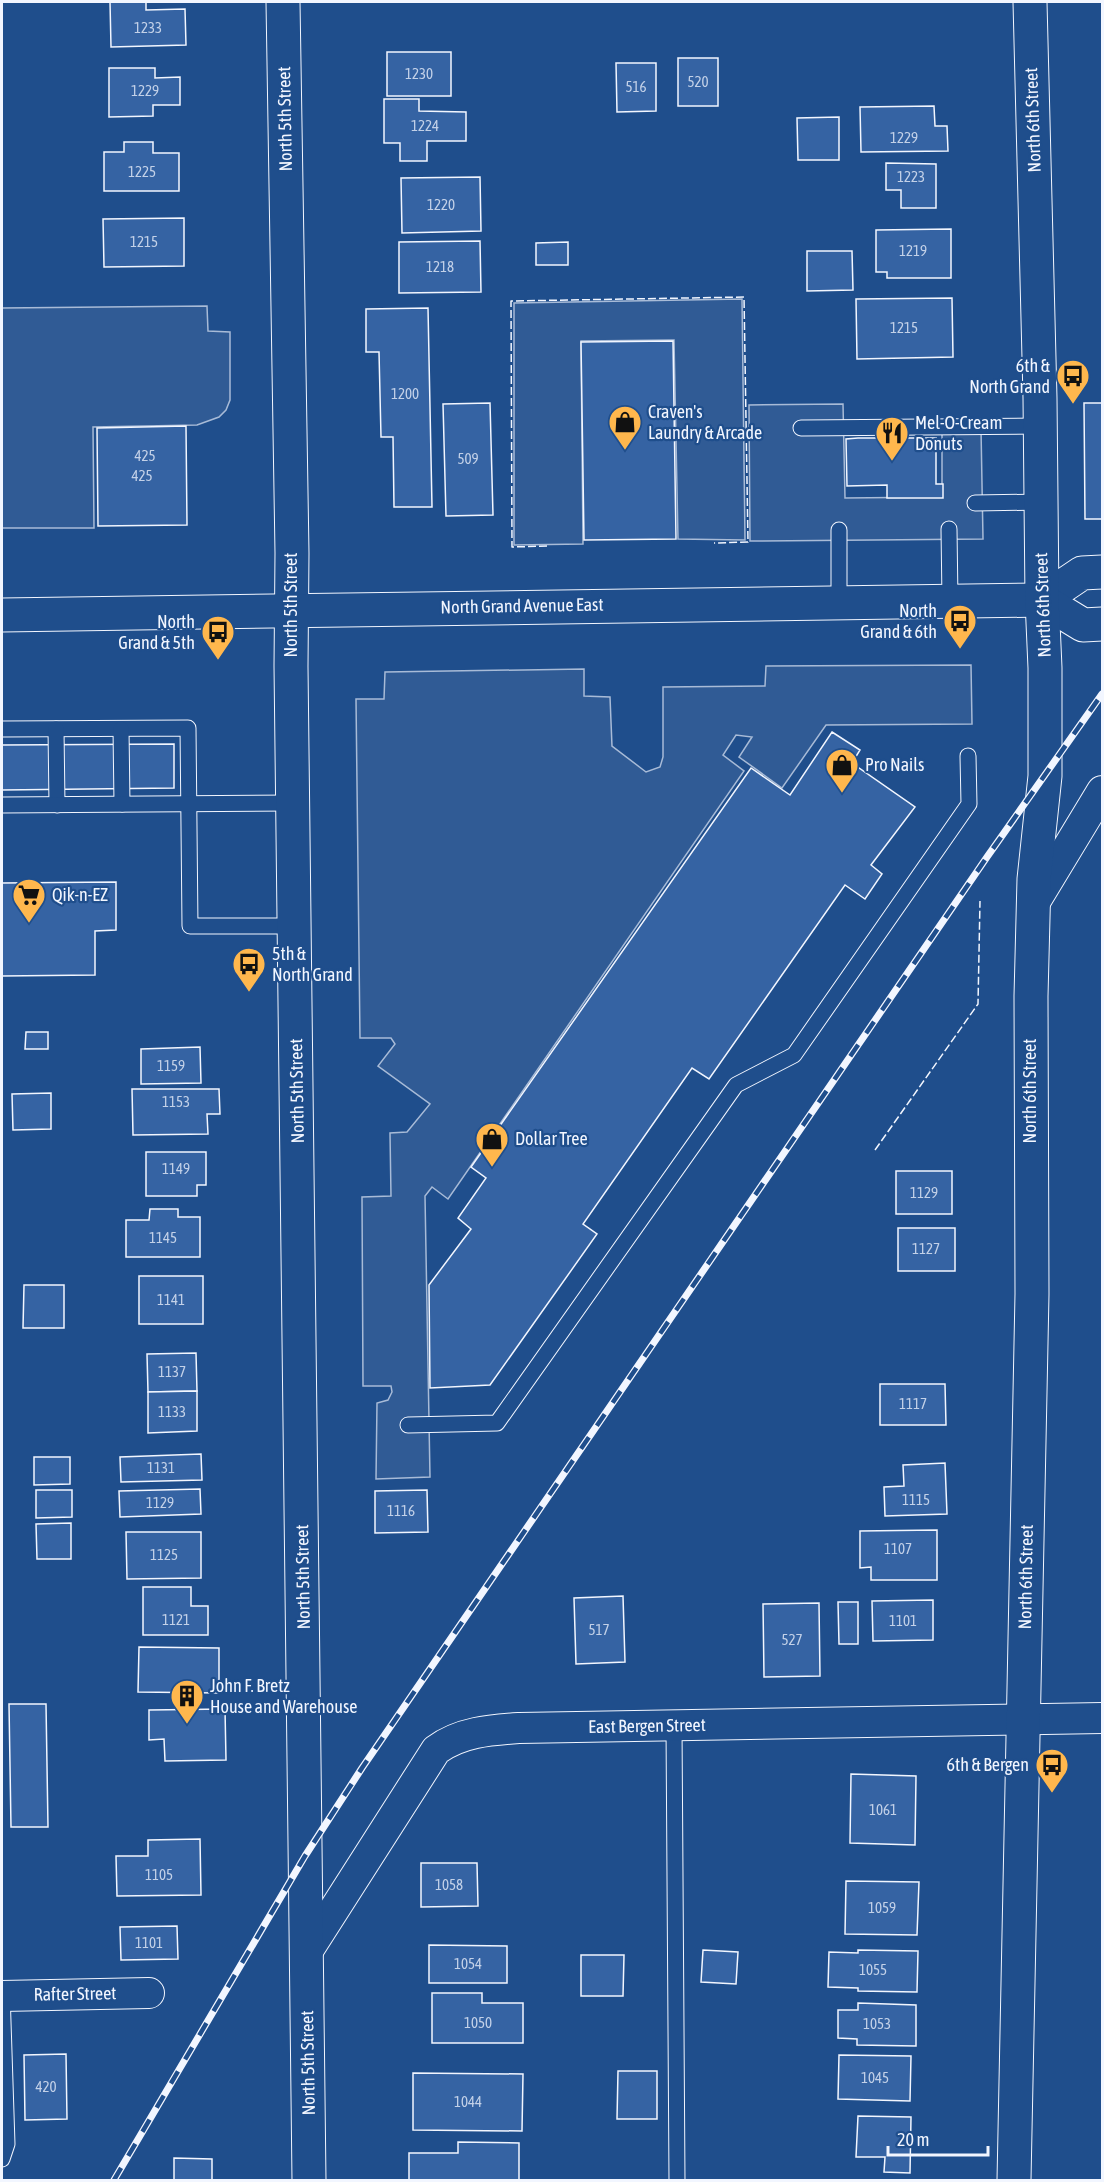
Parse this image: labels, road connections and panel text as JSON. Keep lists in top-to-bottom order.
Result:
{
  "streets": {
    "main road": ["North 5th Street", "North 6th Street", "North Grand Avenue East"],
    "street": ["East Bergen Street", "Rafter Street"]
  },
  "crossings": [
    ["North 5th Street", "North Grand Avenue East"],
    ["North 5th Street", "East Bergen Street"],
    ["North 6th Street", "North Grand Avenue East"],
    ["North 6th Street", "East Bergen Street"]
  ],
  "places": {
    "bus stop": [
      "6th & North Grand",
      "North Grand & 6th",
      "North Grand & 5th",
      "5th & North Grand",
      "6th & Bergen"
    ],
    "shop": ["Craven's Laundry & Arcade", "Pro Nails", "Dollar Tree"],
    "restaurant": ["Mel-O-Cream Donuts"],
    "supermarket": ["Qik-n-EZ"],
    "building": ["John F. Bretz House and Warehouse"]
  },
  "house_numbers": [
    "1233",
    "1230",
    "520",
    "516",
    "1229",
    "1224",
    "1229",
    "1225",
    "1223",
    "1220",
    "1215",
    "1219",
    "1218",
    "1215",
    "1200",
    "425",
    "509",
    "425",
    "1159",
    "1153",
    "1149",
    "1129",
    "1145",
    "1127",
    "1141",
    "1137",
    "1117",
    "1133",
    "1131",
    "1115",
    "1129",
    "1116",
    "1107",
    "1125",
    "1121",
    "1101",
    "517",
    "527",
    "1061",
    "1105",
    "1058",
    "1059",
    "1101",
    "1054",
    "1055",
    "1050",
    "1053",
    "1045",
    "420",
    "1044"
  ],
  "scale_bar": "20 m"
}
